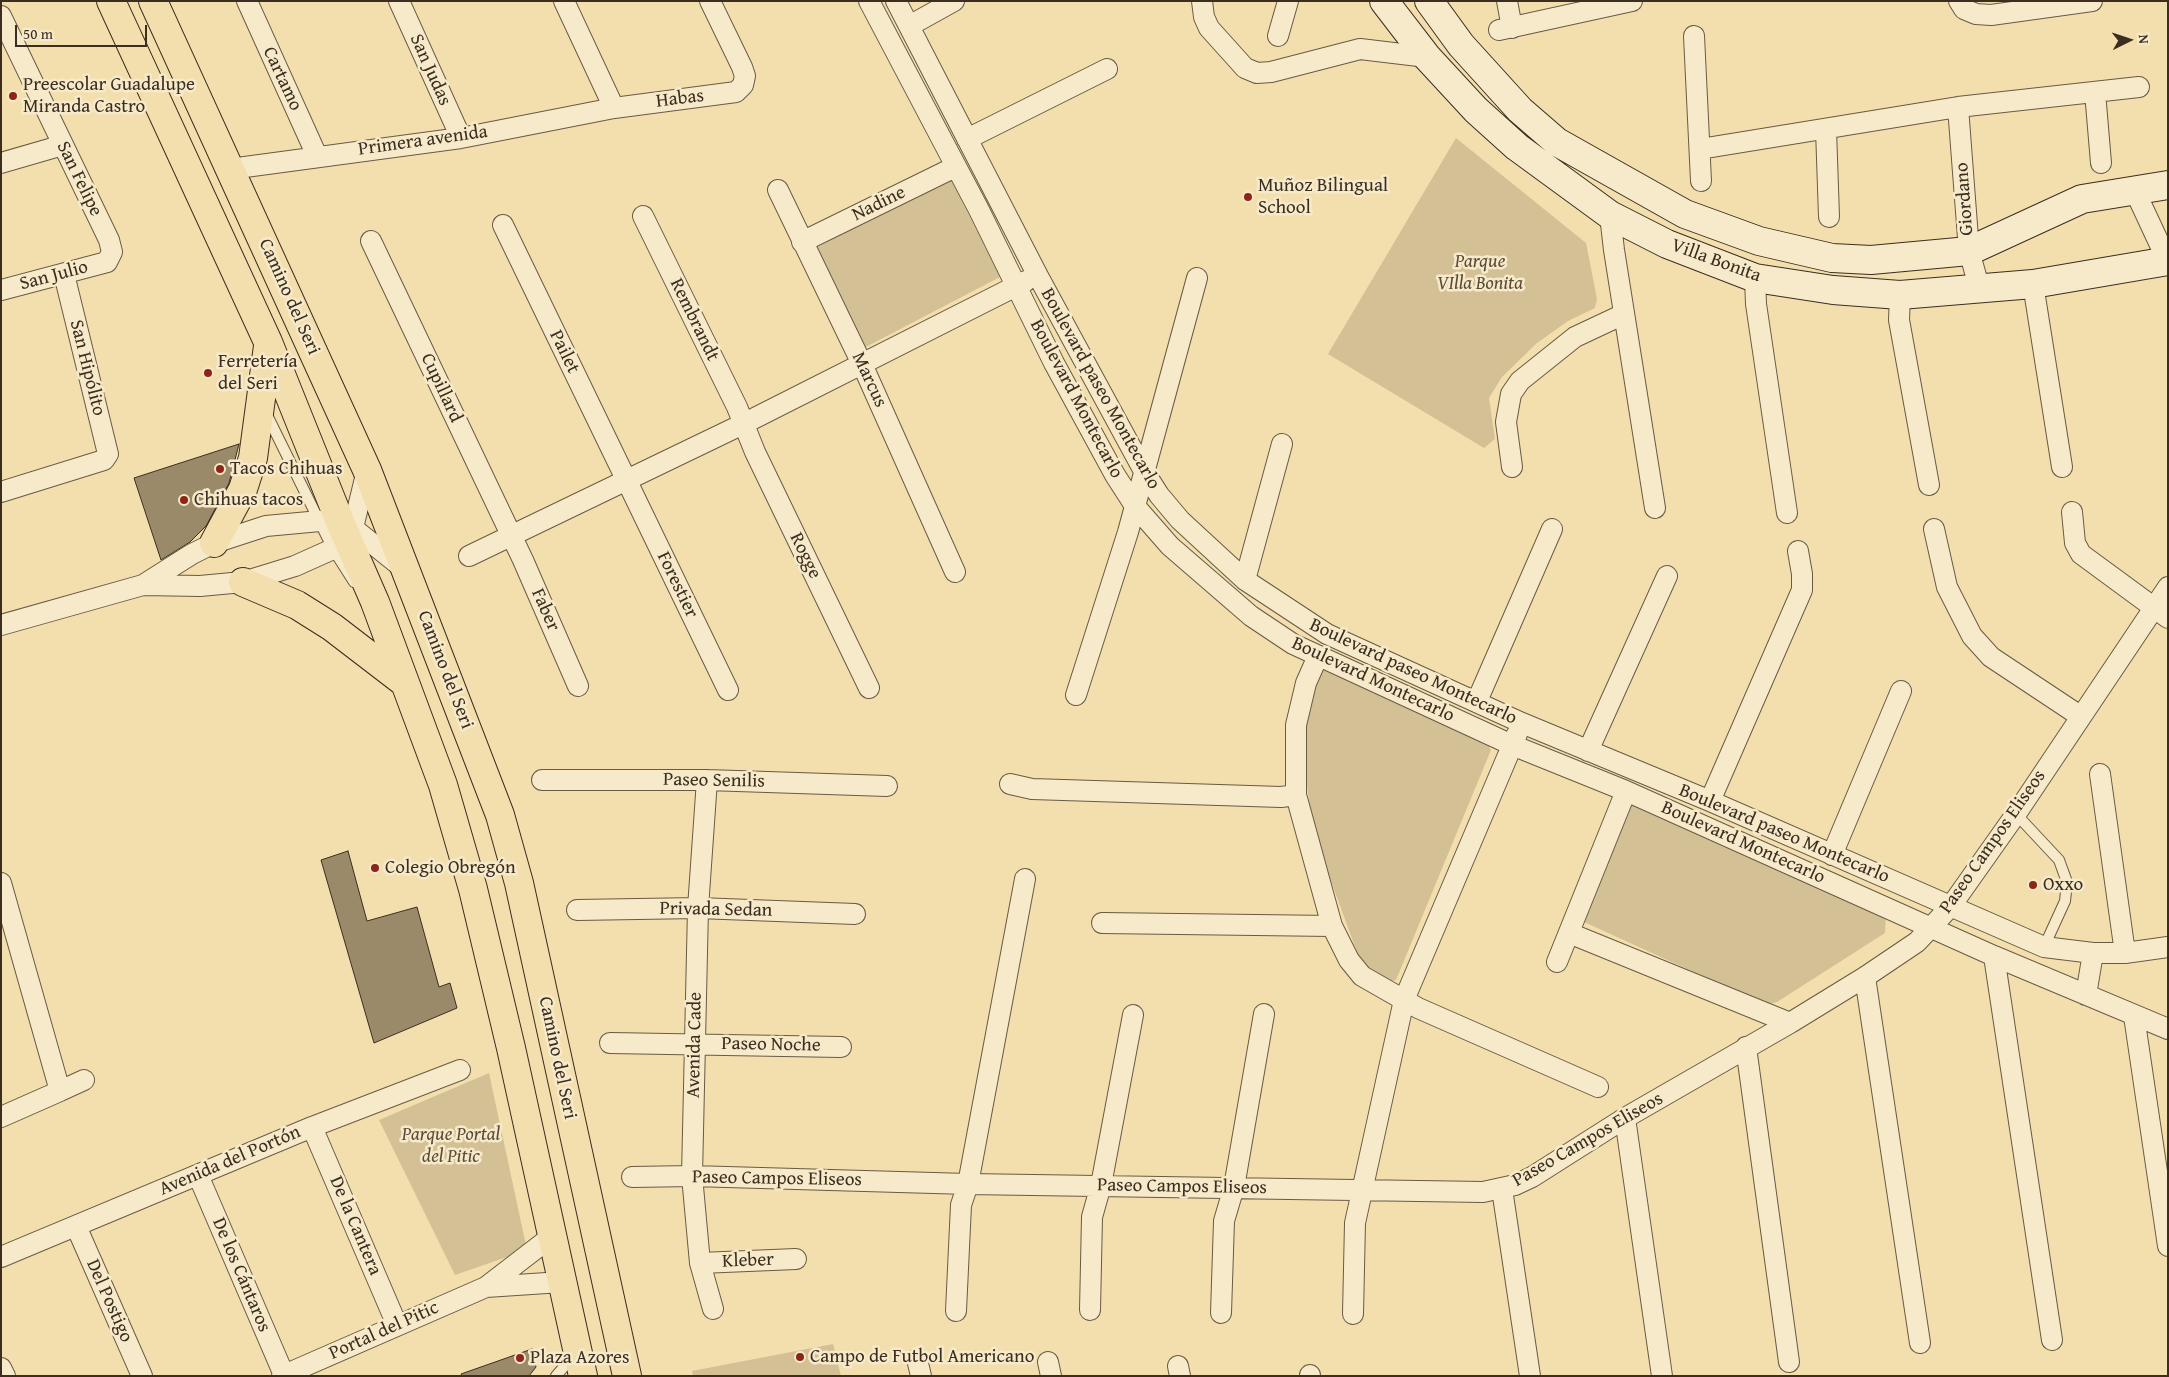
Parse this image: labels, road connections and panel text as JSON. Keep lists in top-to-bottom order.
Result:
{
  "streets": {
    "main road": ["Camino del Seri"],
    "street": [
      "San Judas",
      "Cartamo",
      "Habas",
      "Primera avenida",
      "San Felipe",
      "Giordano",
      "Nadine",
      "Villa Bonita",
      "San Julio",
      "Rembrandt",
      "Pailet",
      "San Hipólito",
      "Marcus",
      "Cupillard",
      "Boulevard paseo Montecarlo",
      "Boulevard Montecarlo",
      "Rogge",
      "Forestier",
      "Faber",
      "Paseo Senilis",
      "Paseo Campos Eliseos",
      "Privada Sedan",
      "Avenida Cade",
      "Paseo Noche",
      "Avenida del Portón",
      "De la Cantera",
      "Kleber",
      "De los Cántaros",
      "Del Postigo",
      "Portal del Pitic"
    ]
  },
  "crossings": [
    ["San Judas", "Primera avenida"],
    ["Cartamo", "Primera avenida"],
    ["Habas", "Primera avenida"],
    ["Primera avenida", "Camino del Seri"],
    ["San Felipe", "San Julio"],
    ["Giordano", "Villa Bonita"],
    ["Nadine", "Marcus"],
    ["Nadine", "Boulevard Montecarlo"],
    ["San Julio", "San Hipólito"],
    ["Camino del Seri", "Portal del Pitic"],
    ["Rembrandt", "Rogge"],
    ["Pailet", "Forestier"],
    ["Cupillard", "Faber"],
    ["Boulevard paseo Montecarlo", "Paseo Campos Eliseos"],
    ["Boulevard Montecarlo", "Paseo Campos Eliseos"],
    ["Paseo Senilis", "Avenida Cade"],
    ["Paseo Campos Eliseos", "Avenida Cade"],
    ["Privada Sedan", "Avenida Cade"],
    ["Avenida Cade", "Paseo Noche"],
    ["Avenida Cade", "Kleber"],
    ["Avenida del Portón", "De la Cantera"],
    ["Avenida del Portón", "De los Cántaros"],
    ["Avenida del Portón", "Del Postigo"],
    ["De la Cantera", "Portal del Pitic"],
    ["De los Cántaros", "Portal del Pitic"]
  ],
  "parks": ["Parque VIlla Bonita", "Parque Portal del Pitic"],
  "places": [
    "Preescolar Guadalupe Miranda Castro",
    "Muñoz Bilingual School",
    "Ferretería del Seri",
    "Tacos Chihuas",
    "Chihuas tacos",
    "Colegio Obregón",
    "Oxxo",
    "Campo de Futbol Americano",
    "Plaza Azores"
  ],
  "scale_bar": "50 m",
  "north": "right"
}
